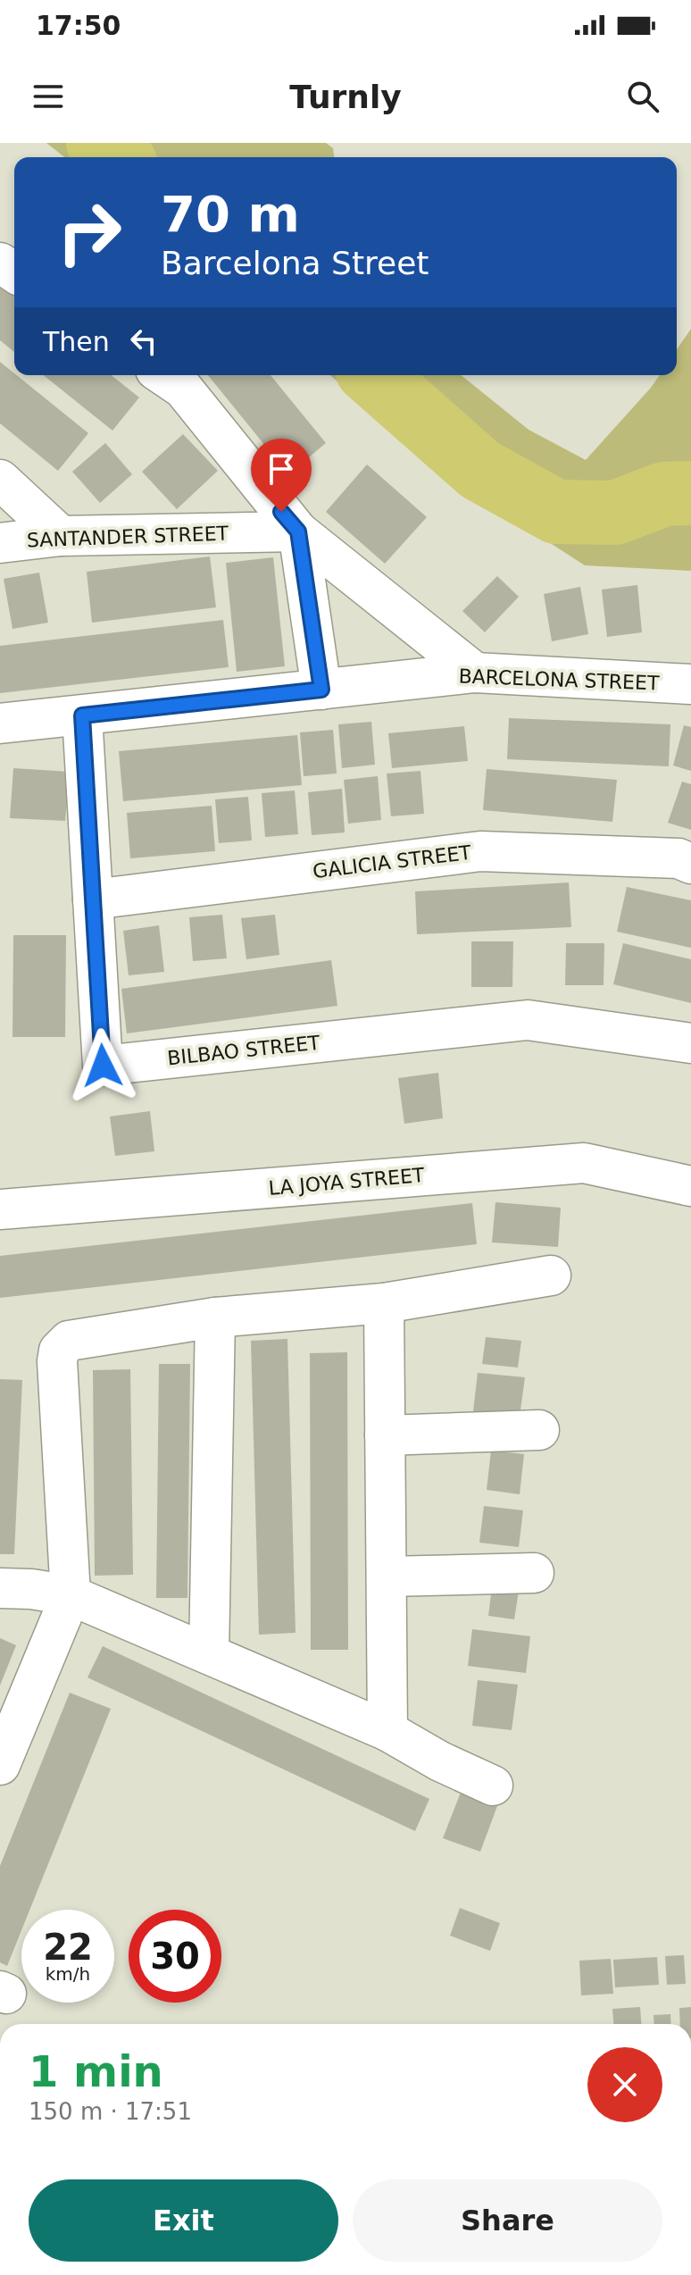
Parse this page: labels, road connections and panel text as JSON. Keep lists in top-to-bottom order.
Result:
{
  "streets": {
    "street": [
      "SANTANDER STREET",
      "BARCELONA STREET",
      "GALICIA STREET",
      "BILBAO STREET",
      "LA JOYA STREET"
    ]
  },
  "crossings": [
    ["BARCELONA STREET", "BILBAO STREET"],
    ["GALICIA STREET", "BILBAO STREET"]
  ],
  "page": {
    "status": "17:50",
    "header": "Turnly",
    "turn": ["70 m", "Barcelona Street"],
    "then": "Then",
    "speed": "22 km/h",
    "limit": "30",
    "heading": ["1 min", "150 m · 17:51"],
    "buttons": ["Exit", "Share"]
  }
}
